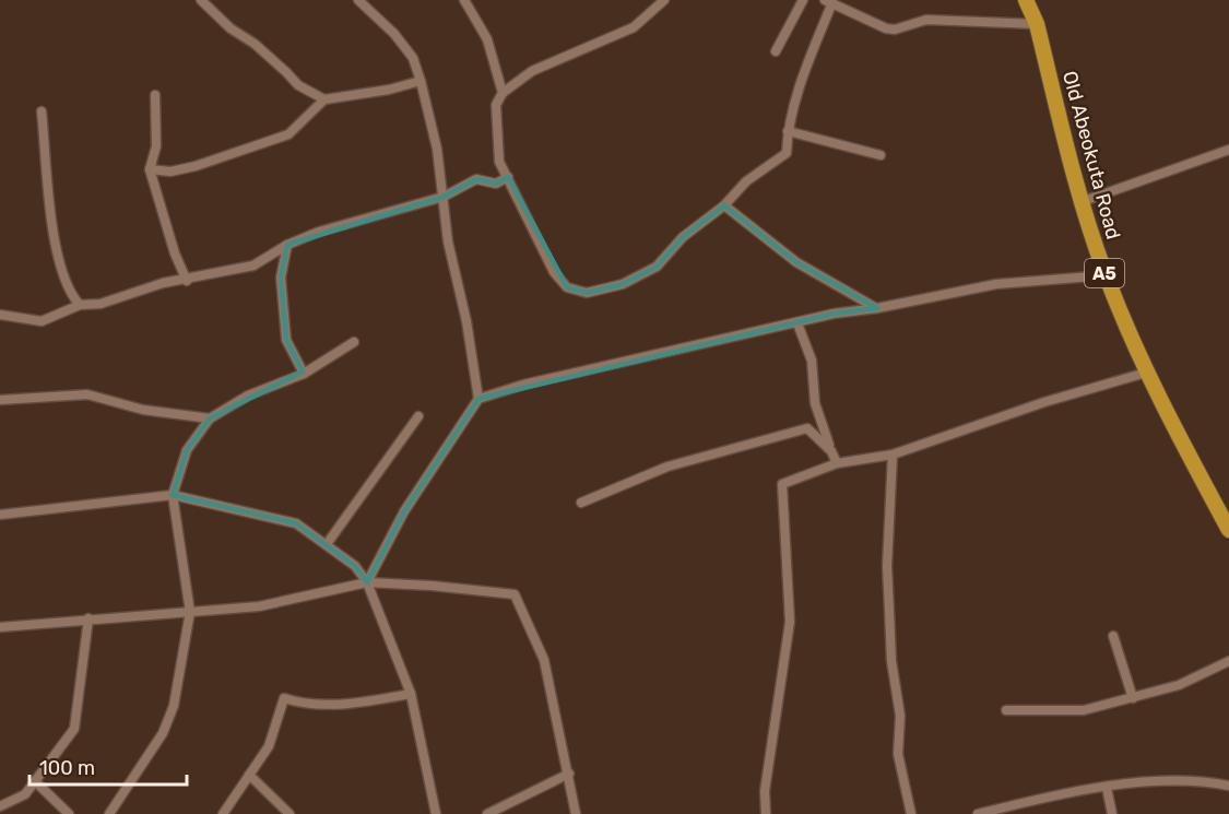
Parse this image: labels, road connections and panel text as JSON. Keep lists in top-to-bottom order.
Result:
{
  "streets": {
    "highway": ["Old Abeokuta Road", "A5"]
  },
  "scale_bar": "100 m"
}
